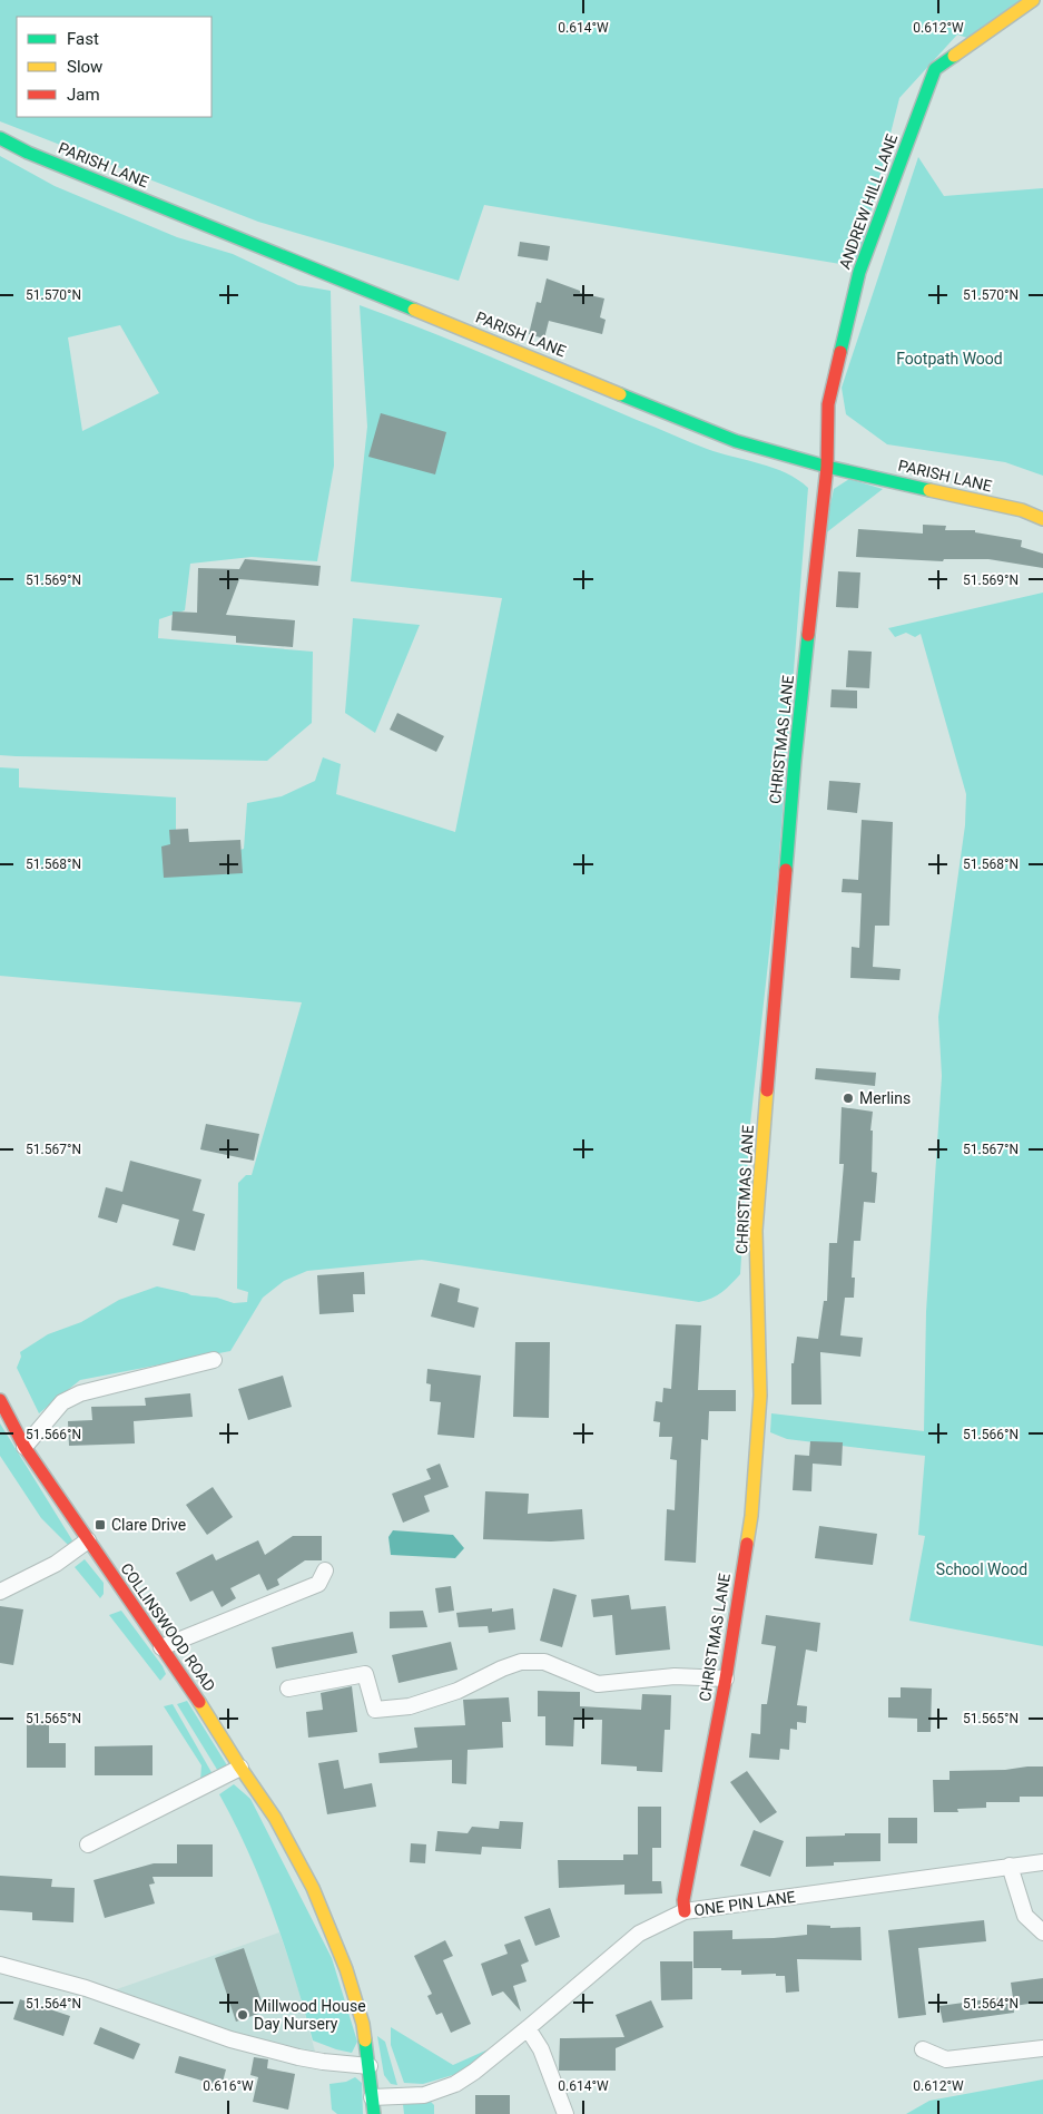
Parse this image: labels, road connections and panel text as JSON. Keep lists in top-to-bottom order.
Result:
{
  "streets": {
    "street": [
      "PARISH LANE",
      "ANDREW HILL LANE",
      "CHRISTMAS LANE",
      "COLLINSWOOD ROAD",
      "ONE PIN LANE"
    ]
  },
  "crossings": [
    ["PARISH LANE", "ANDREW HILL LANE"],
    ["PARISH LANE", "CHRISTMAS LANE"],
    ["ANDREW HILL LANE", "CHRISTMAS LANE"],
    ["CHRISTMAS LANE", "ONE PIN LANE"],
    ["COLLINSWOOD ROAD", "ONE PIN LANE"]
  ],
  "parks": ["Footpath Wood", "School Wood"],
  "places": {
    "other": ["Merlins", "Millwood House Day Nursery"],
    "transit": ["Clare Drive"]
  },
  "legend": ["Fast", "Slow", "Jam"],
  "coordinates": [
    "0.614°W",
    "0.612°W",
    "51.570°N",
    "51.569°N",
    "51.568°N",
    "51.567°N",
    "51.566°N",
    "51.565°N",
    "51.564°N",
    "0.616°W"
  ]
}
